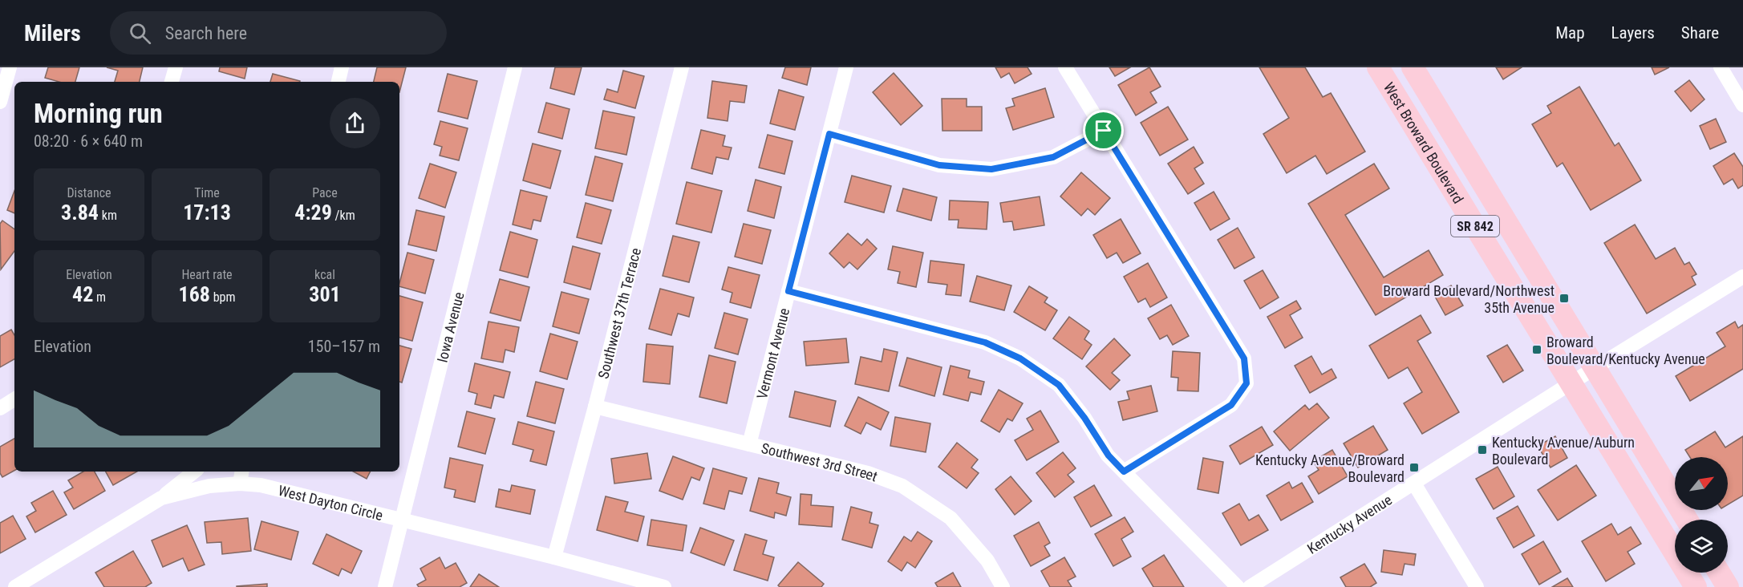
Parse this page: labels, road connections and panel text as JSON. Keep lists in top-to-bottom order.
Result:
{
  "streets": {
    "main road": ["West Broward Boulevard", "SR 842"],
    "street": [
      "Southwest 37th Terrace",
      "Iowa Avenue",
      "Vermont Avenue",
      "Southwest 3rd Street",
      "West Dayton Circle",
      "Kentucky Avenue"
    ]
  },
  "crossings": [
    ["West Broward Boulevard", "Kentucky Avenue"],
    ["Southwest 37th Terrace", "Southwest 3rd Street"],
    ["Southwest 37th Terrace", "West Dayton Circle"],
    ["Iowa Avenue", "West Dayton Circle"],
    ["Vermont Avenue", "Southwest 3rd Street"]
  ],
  "places": {
    "transit": [
      "Broward Boulevard/Northwest 35th Avenue",
      "Broward Boulevard/Kentucky Avenue",
      "Kentucky Avenue/Auburn Boulevard",
      "Kentucky Avenue/Broward Boulevard"
    ]
  },
  "north": "top right",
  "page": {
    "header": "Milers",
    "search": "Search here",
    "nav": ["Map", "Layers", "Share"],
    "heading": ["Morning run", "08:20 · 6 × 640 m"],
    "stats": [
      ["Distance", "3.84 km"],
      ["Time", "17:13"],
      ["Pace", "4:29 /km"],
      ["Elevation", "42 m"],
      ["Heart rate", "168 bpm"],
      ["kcal", "301"]
    ],
    "chart": ["Elevation", "150–157 m"]
  }
}
